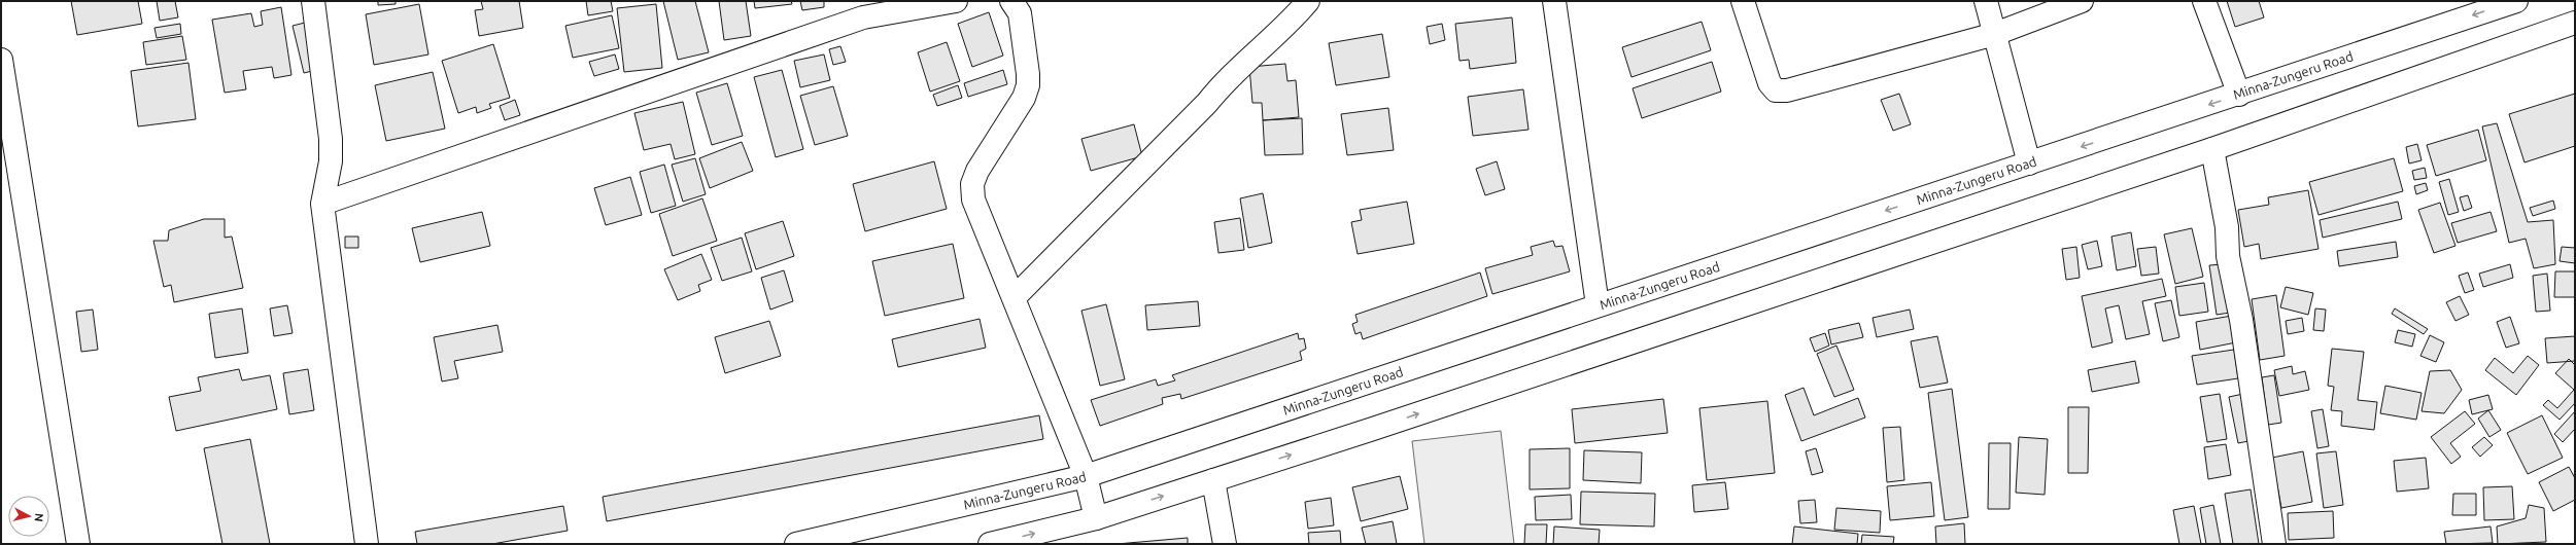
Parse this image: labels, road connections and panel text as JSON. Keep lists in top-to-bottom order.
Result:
{
  "streets": {
    "street": ["Minna-Zungeru Road"]
  },
  "north": "right"
}
